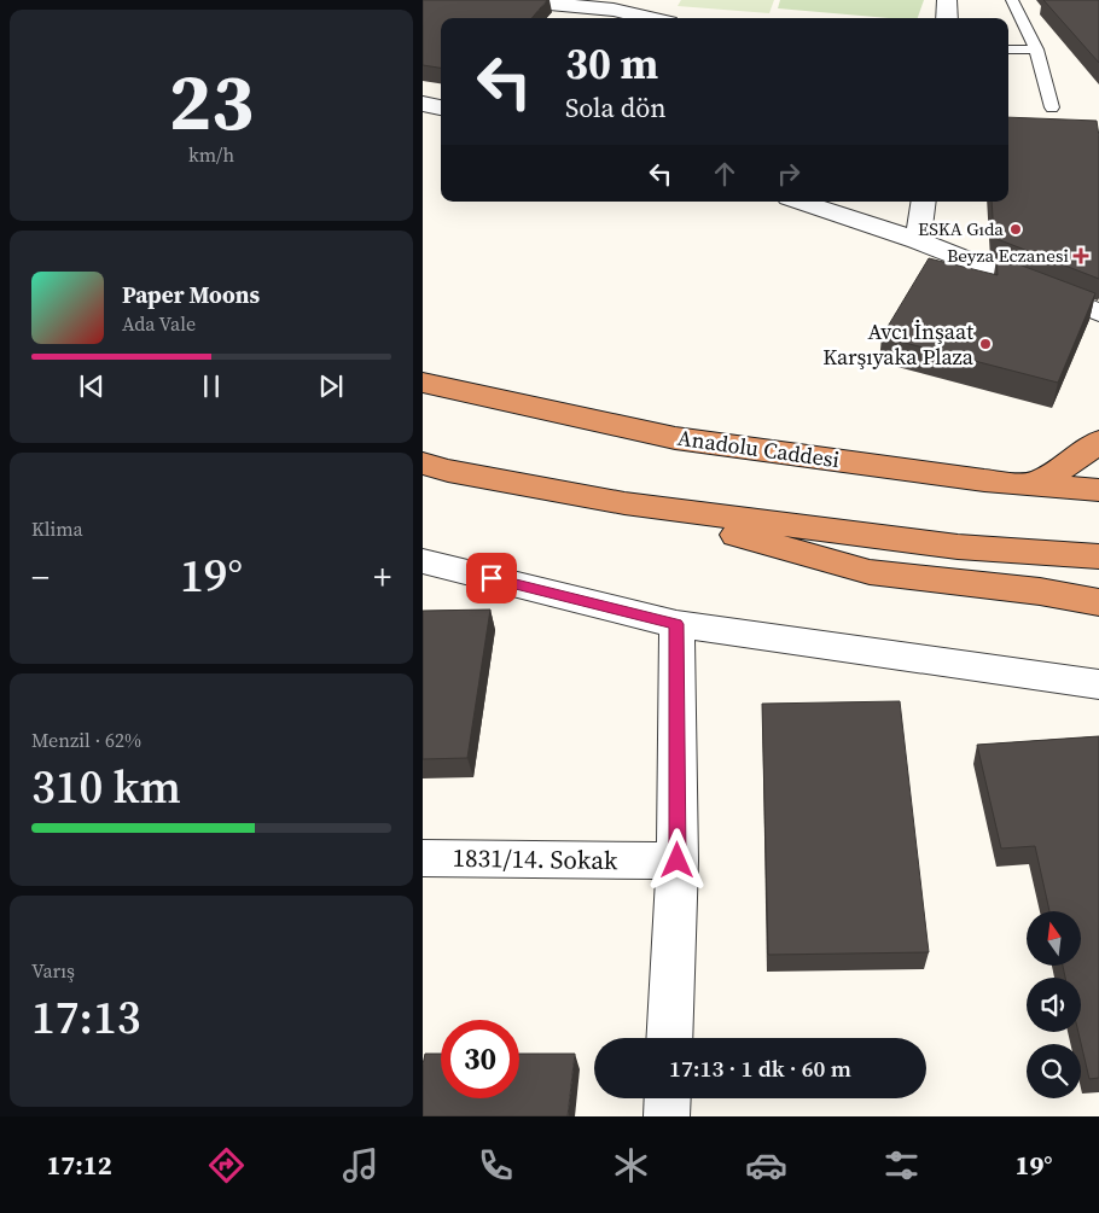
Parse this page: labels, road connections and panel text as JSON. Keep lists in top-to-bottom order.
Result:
{
  "streets": {
    "highway": ["Anadolu Caddesi"],
    "street": ["1831/14. Sokak"]
  },
  "places": {
    "other": ["ESKA Gıda", "Avcı İnşaat Karşıyaka Plaza"],
    "health": ["Beyza Eczanesi"]
  },
  "north": "top",
  "page": {
    "tile": [
      ["23", "km/h"],
      "Klima",
      ["Menzil · 62%", "310 km"],
      ["Varış", "17:13"]
    ],
    "turn": ["30 m", "Sola dön"],
    "song": ["Paper Moons", "Ada Vale"],
    "heat": ["−", "19°", "+"],
    "limit": "30",
    "trip": "17:13 · 1 dk · 60 m",
    "tabs": ["17:12", "19°"]
  }
}
